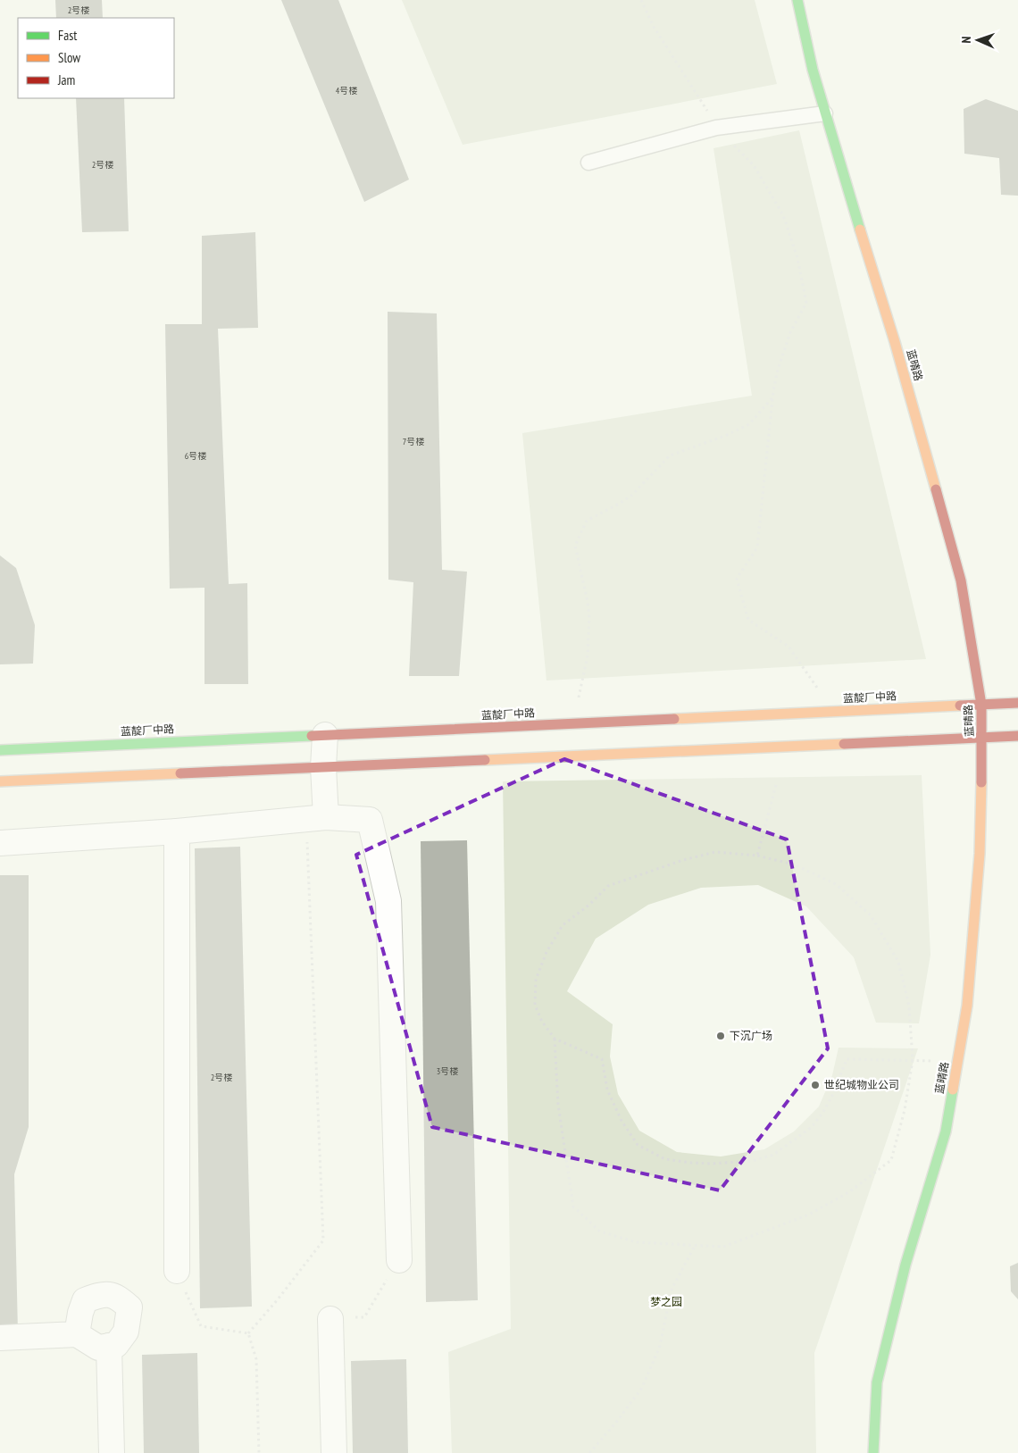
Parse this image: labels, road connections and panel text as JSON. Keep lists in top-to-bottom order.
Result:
{
  "streets": {
    "street": ["蓝晴路", "蓝靛厂中路"]
  },
  "crossings": [
    ["蓝晴路", "蓝靛厂中路"]
  ],
  "parks": ["梦之园"],
  "places": ["下沉广场", "世纪城物业公司"],
  "house_numbers": [
    "2号楼",
    "4号楼",
    "2号楼",
    "7号楼",
    "6号楼",
    "3号楼",
    "2号楼"
  ],
  "legend": ["Fast", "Slow", "Jam"],
  "north": "left"
}
